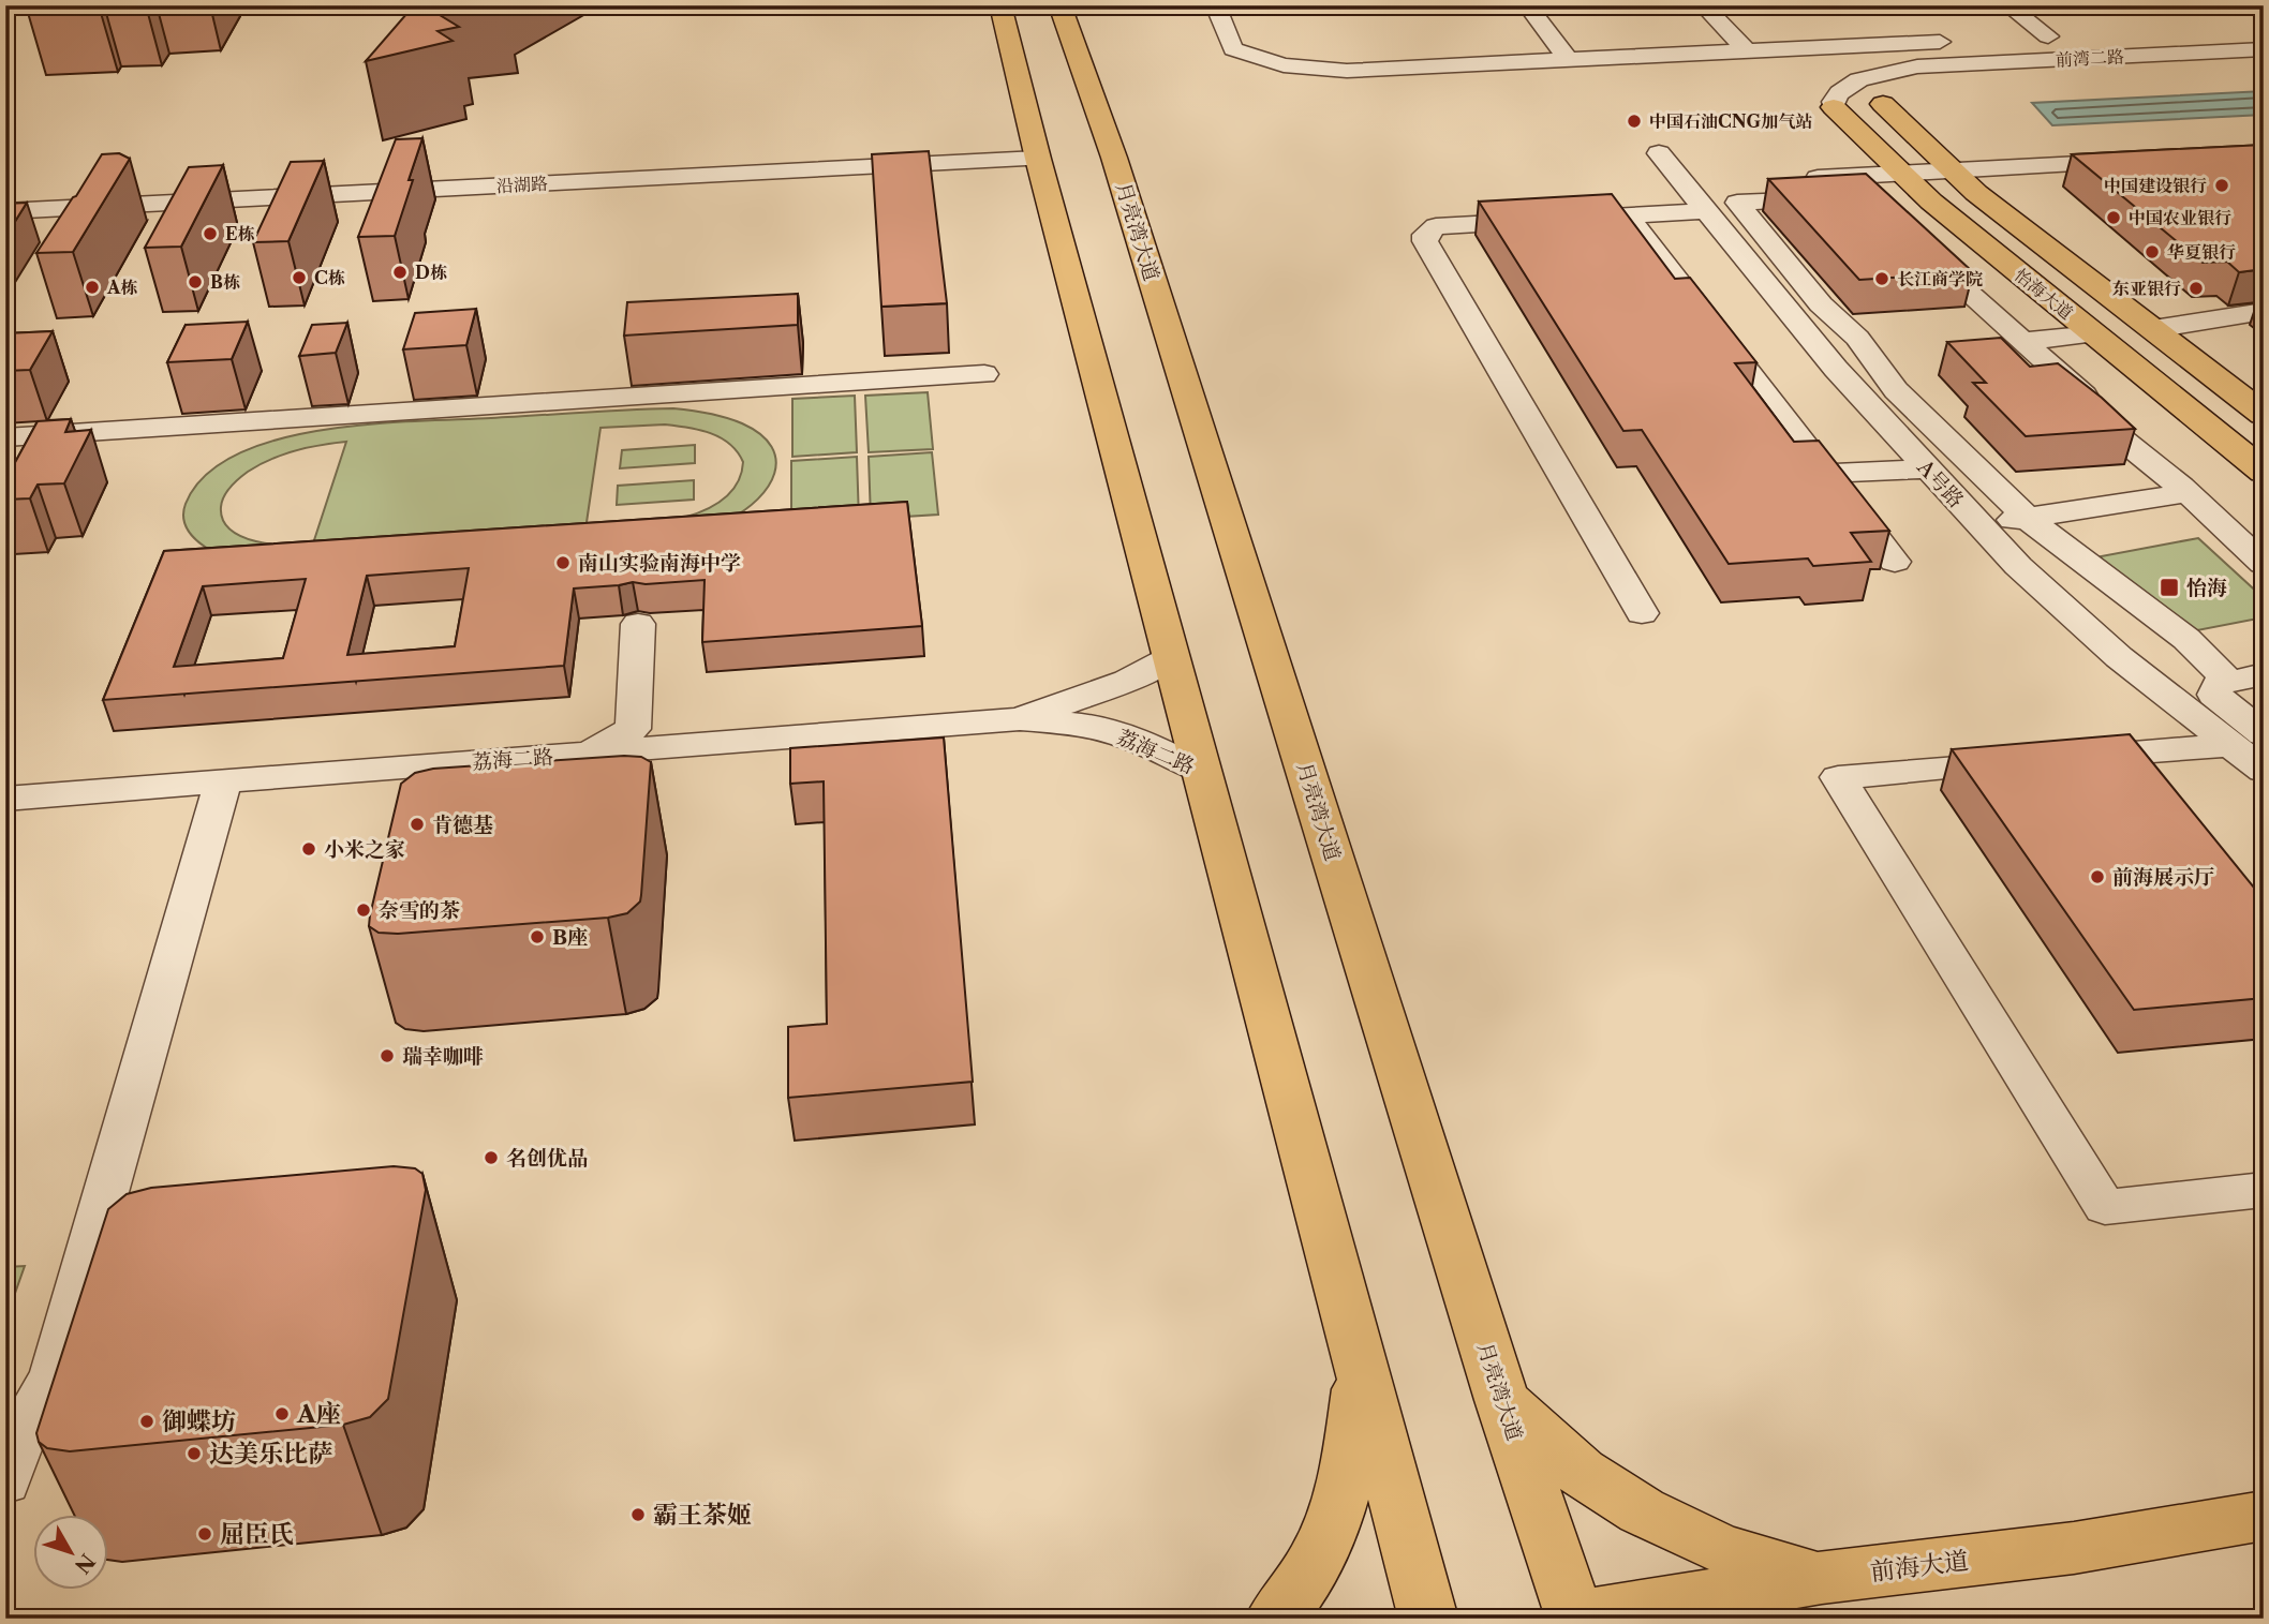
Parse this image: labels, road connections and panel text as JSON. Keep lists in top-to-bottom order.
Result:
{
  "streets": {
    "main road": ["月亮湾大道", "怡海大道", "前海大道"],
    "street": [
      "前湾二路",
      "沿湖路",
      "A号路",
      "荔海二路"
    ]
  },
  "crossings": [
    ["月亮湾大道", "前海大道"]
  ],
  "places": {
    "other": [
      "中国石油CNG加气站",
      "中国建设银行",
      "中国农业银行",
      "E栋",
      "华夏银行",
      "D栋",
      "C栋",
      "长江商学院",
      "B栋",
      "A栋",
      "东亚银行",
      "南山实验南海中学",
      "肯德基",
      "小米之家",
      "前海展示厅",
      "奈雪的茶",
      "B座",
      "瑞幸咖啡",
      "名创优品",
      "A座",
      "御蝶坊",
      "达美乐比萨",
      "霸王茶姬",
      "屈臣氏"
    ],
    "transit": ["怡海"]
  },
  "north": "bottom right"
}
